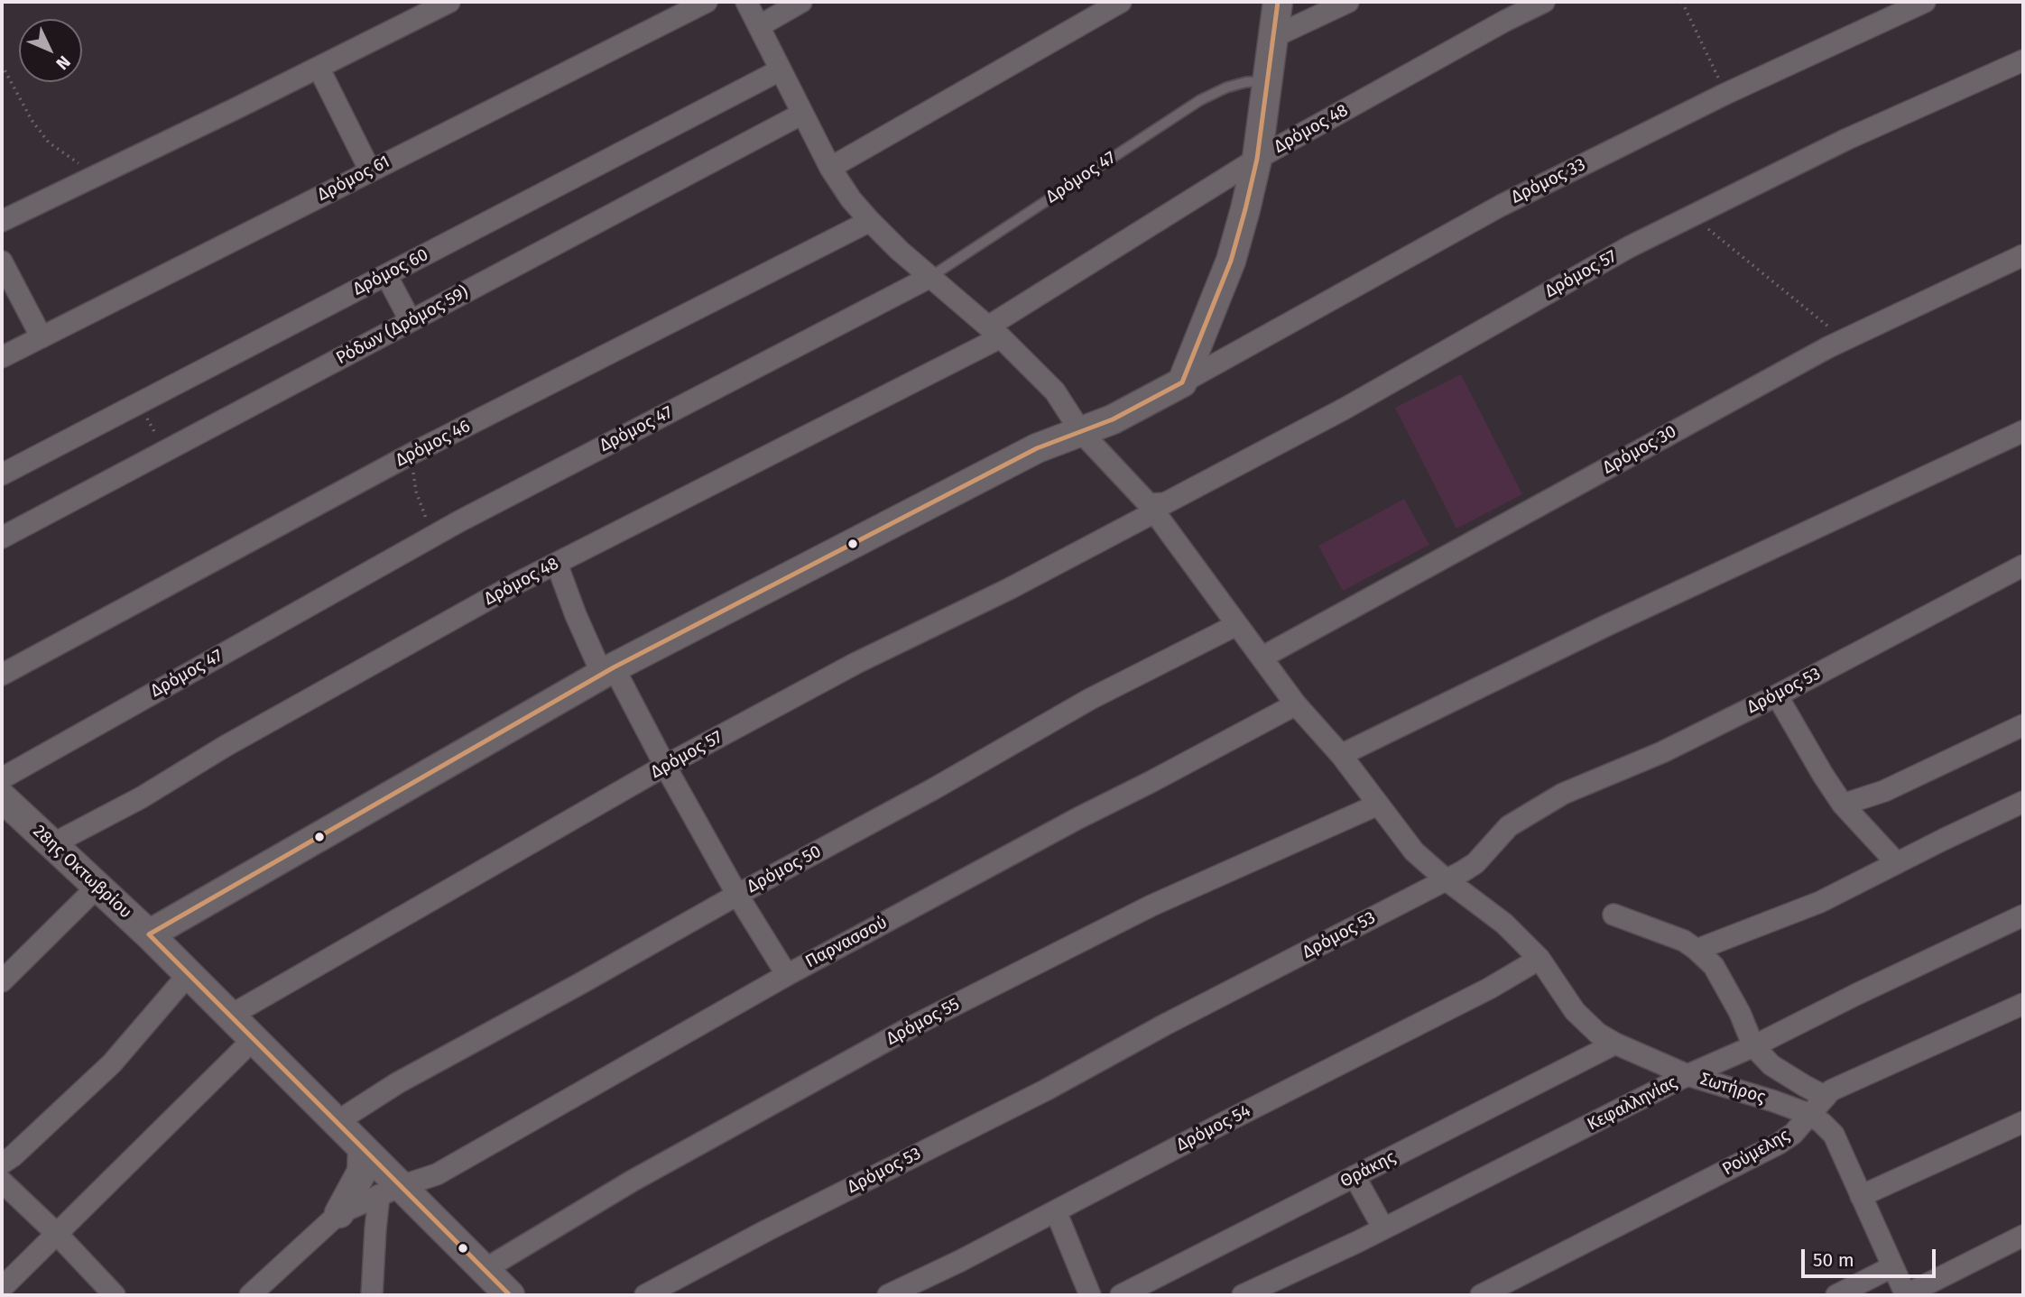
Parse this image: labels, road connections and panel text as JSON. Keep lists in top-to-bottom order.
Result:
{
  "streets": {
    "street": [
      "Δρόμος 48",
      "Δρόμος 47",
      "Δρόμος 61",
      "Δρόμος 33",
      "Δρόμος 60",
      "Δρόμος 57",
      "Ρόδων (Δρόμος 59)",
      "Δρόμος 46",
      "Δρόμος 30",
      "Δρόμος 53",
      "Δρόμος 50",
      "28ης Οκτωβρίου",
      "Παρνασσού",
      "Δρόμος 55",
      "Σωτήρος",
      "Κεφαλληνίας",
      "Δρόμος 54",
      "Ρούμελης",
      "Θράκης"
    ]
  },
  "crossings": [
    ["Δρόμος 48", "28ης Οκτωβρίου"],
    ["Δρόμος 57", "28ης Οκτωβρίου"],
    ["Δρόμος 57", "Σωτήρος"],
    ["Δρόμος 30", "Σωτήρος"],
    ["Δρόμος 53", "Σωτήρος"],
    ["Δρόμος 50", "28ης Οκτωβρίου"],
    ["Δρόμος 50", "Σωτήρος"],
    ["28ης Οκτωβρίου", "Παρνασσού"],
    ["28ης Οκτωβρίου", "Δρόμος 55"],
    ["Παρνασσού", "Σωτήρος"],
    ["Δρόμος 55", "Σωτήρος"],
    ["Σωτήρος", "Κεφαλληνίας"],
    ["Σωτήρος", "Δρόμος 54"],
    ["Σωτήρος", "Ρούμελης"],
    ["Σωτήρος", "Θράκης"]
  ],
  "scale_bar": "50 m",
  "north": "bottom right"
}
